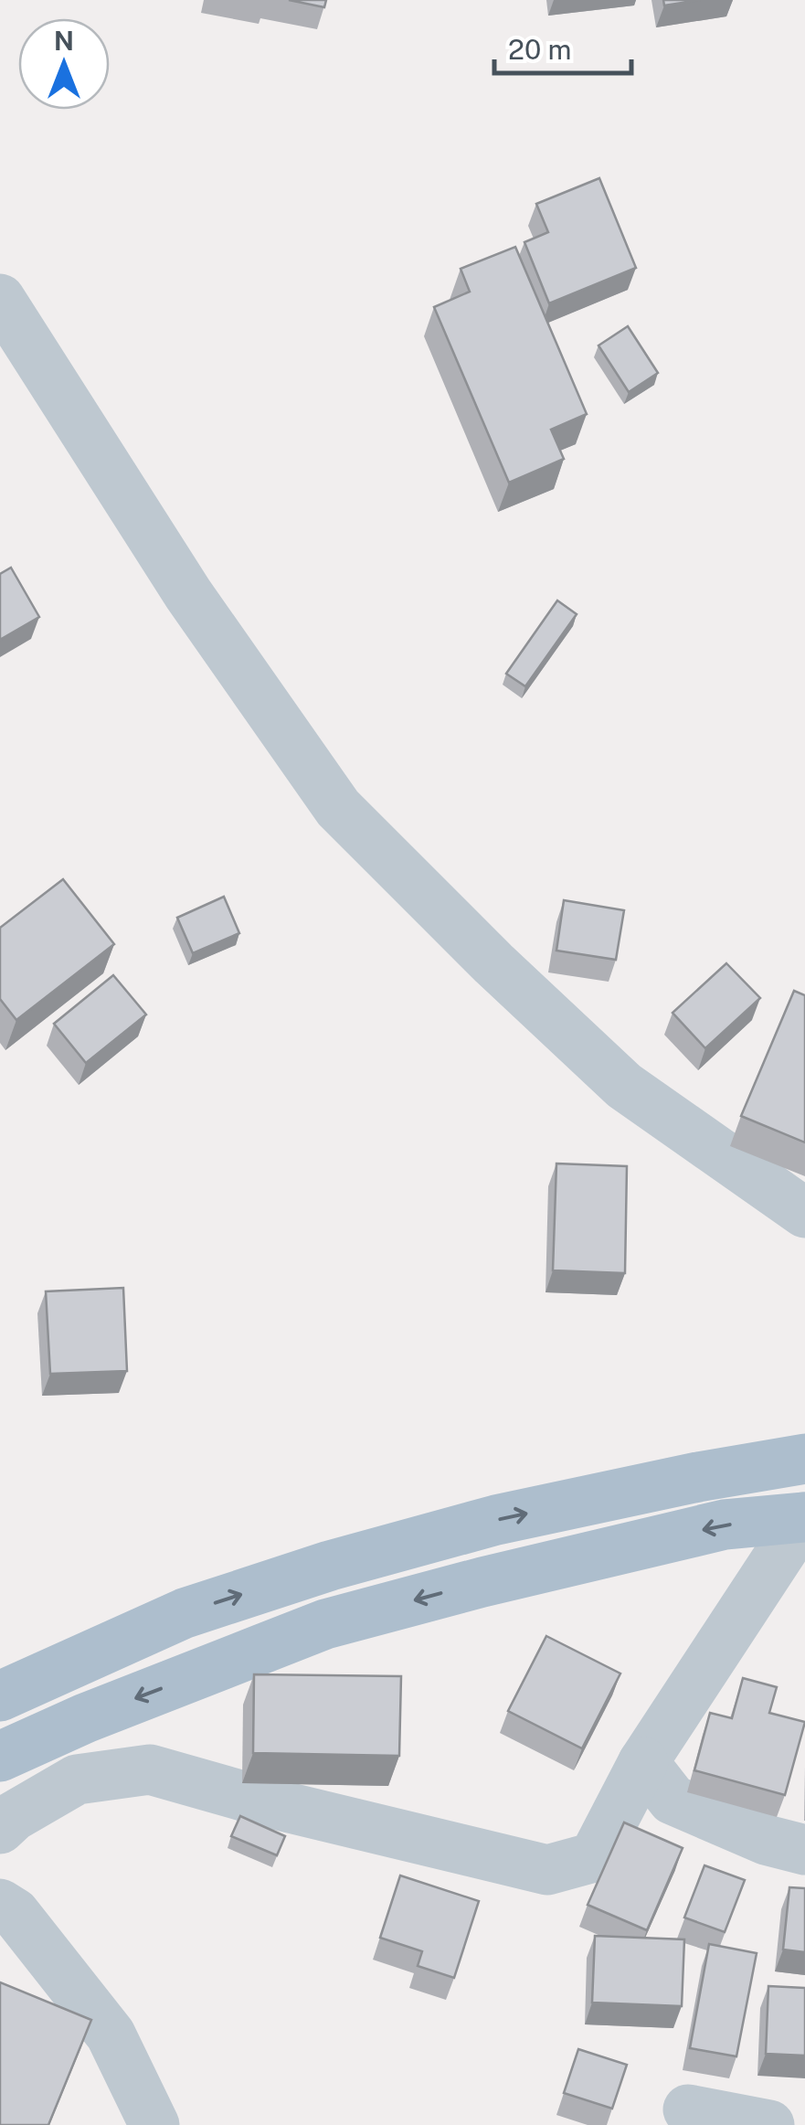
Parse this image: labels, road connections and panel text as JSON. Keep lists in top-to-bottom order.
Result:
{
  "scale_bar": "20 m",
  "north": "top"
}
